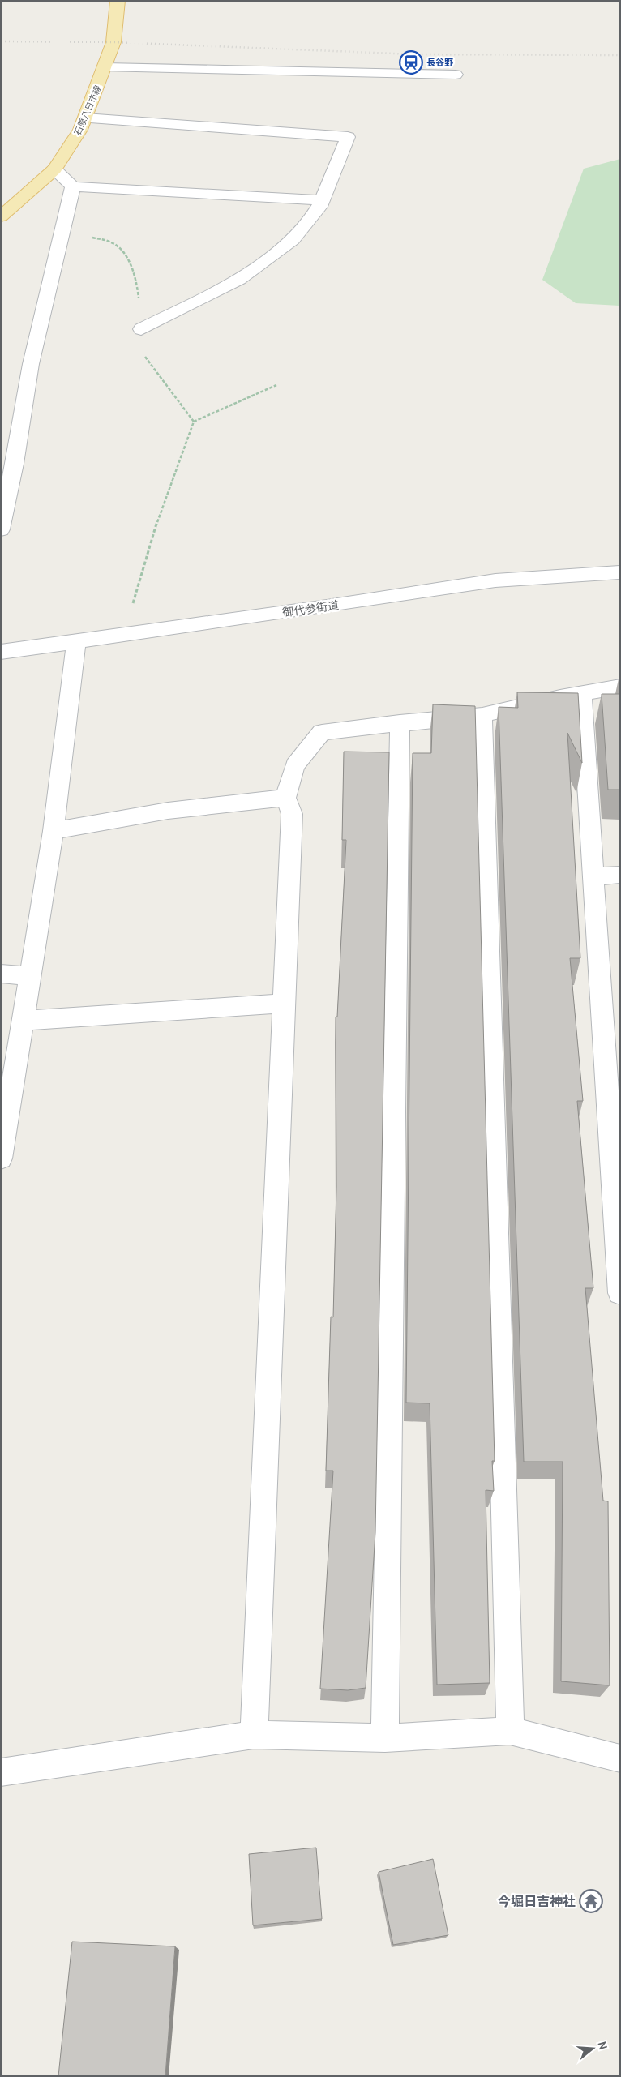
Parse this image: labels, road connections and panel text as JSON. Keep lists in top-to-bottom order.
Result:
{
  "streets": {
    "main road": ["石原八日市線"],
    "street": ["御代参街道"]
  },
  "places": {
    "station": ["長谷野"],
    "temple": ["今堀日吉神社"]
  },
  "north": "right"
}
